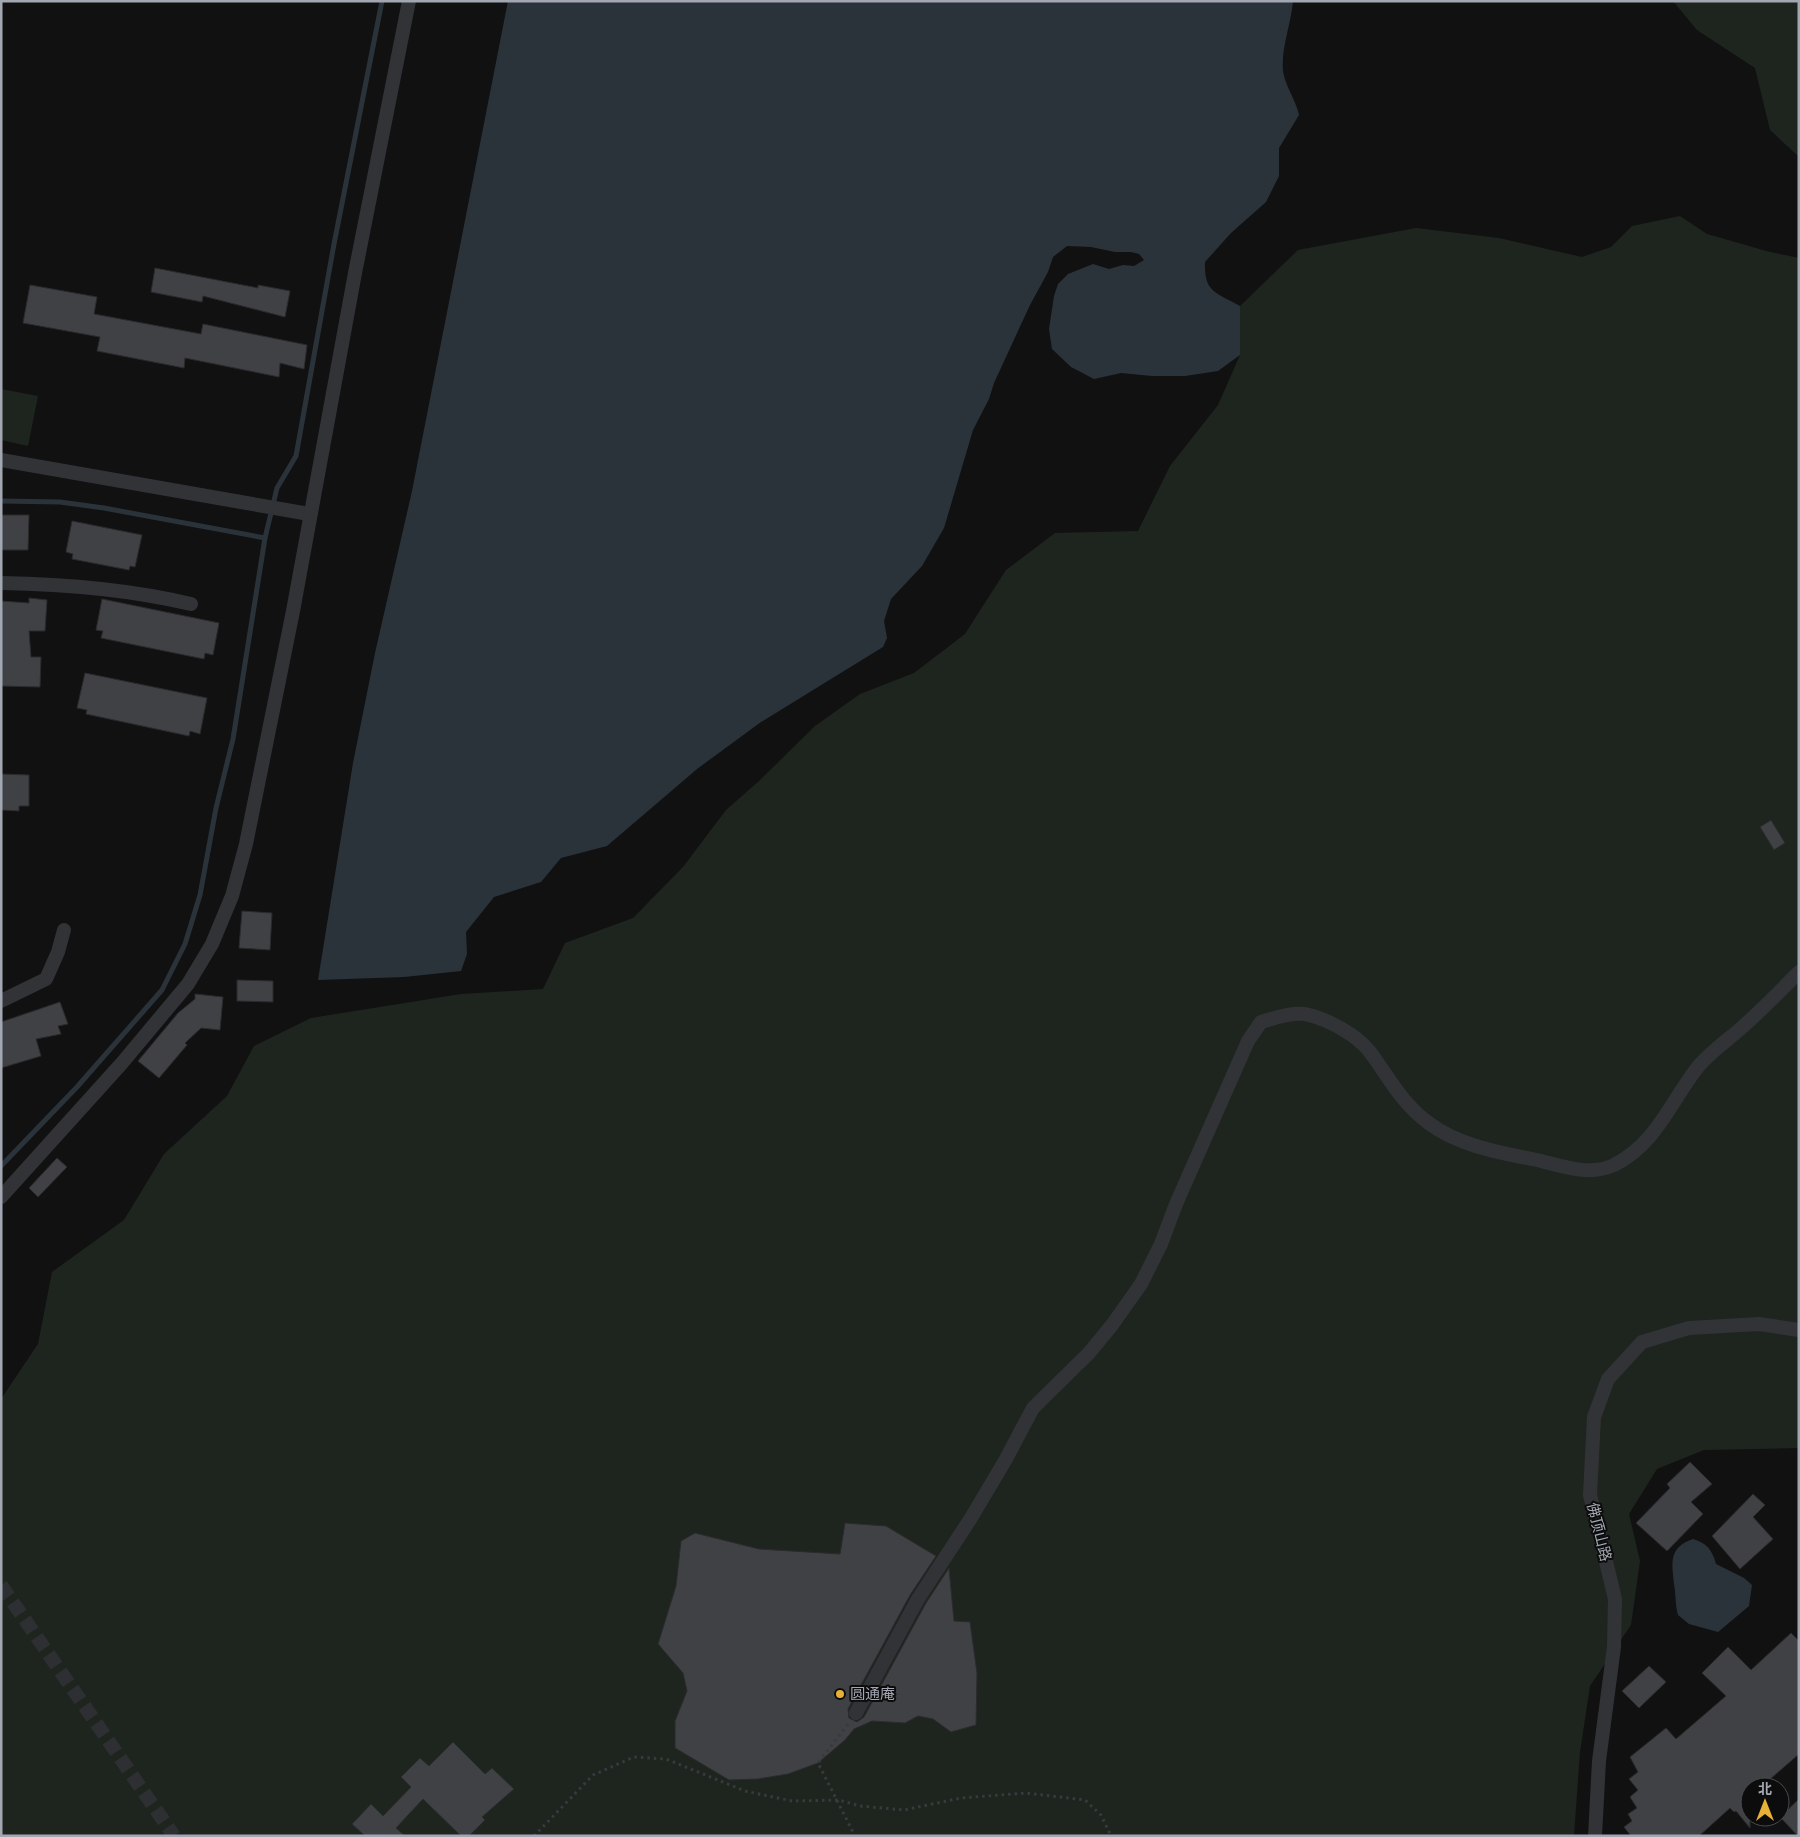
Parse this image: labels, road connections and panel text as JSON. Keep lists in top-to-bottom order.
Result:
{
  "streets": {
    "street": ["佛顶山路"]
  },
  "places": ["圆通庵"],
  "north": "top"
}
